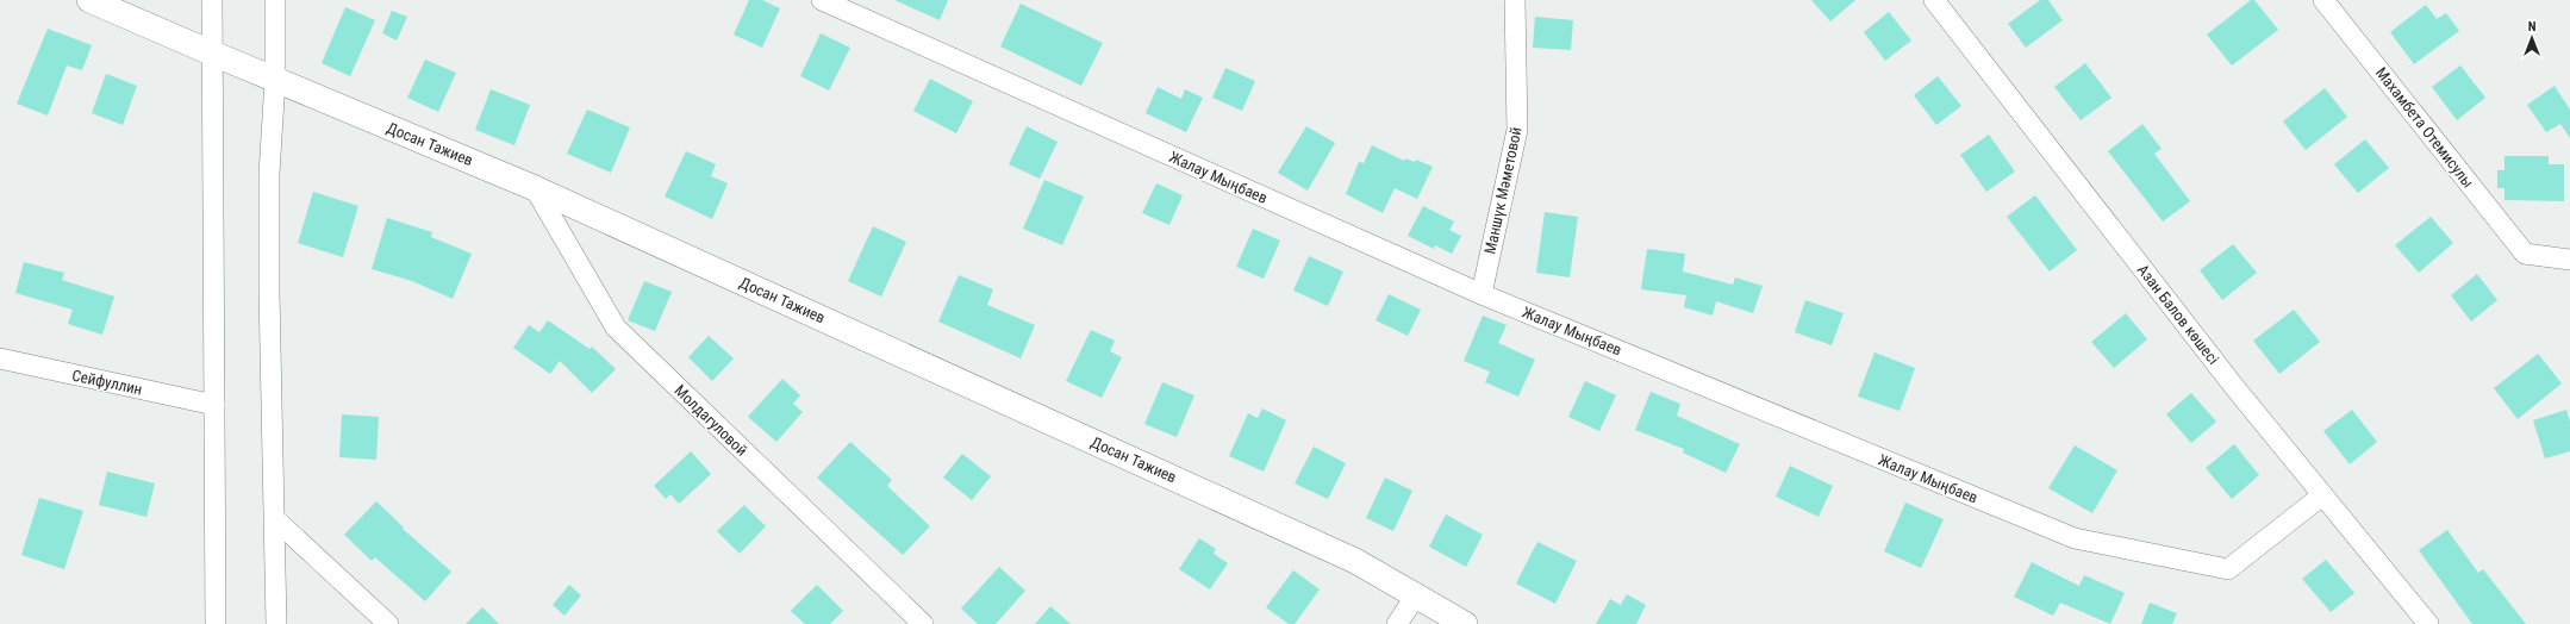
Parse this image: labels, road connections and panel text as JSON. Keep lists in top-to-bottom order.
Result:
{
  "streets": {
    "street": [
      "Махамбета Отемисулы",
      "Досан Тажиев",
      "Жалау Мыңбаев",
      "Маншүк Мәметовой",
      "Азан Балов көшесі",
      "Сейфуллин",
      "Молдагуловой"
    ]
  },
  "crossings": [
    ["Досан Тажиев", "Молдагуловой"],
    ["Жалау Мыңбаев", "Маншүк Мәметовой"],
    ["Жалау Мыңбаев", "Азан Балов көшесі"]
  ],
  "north": "top"
}
